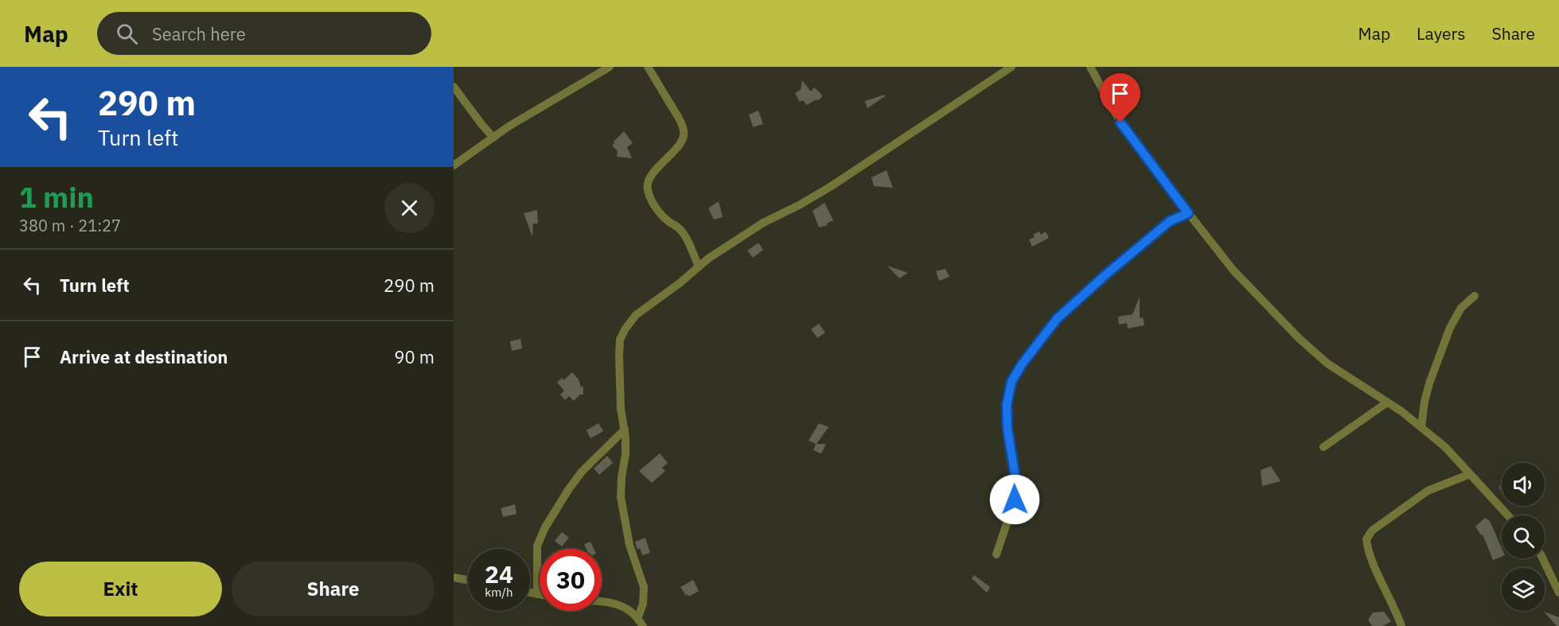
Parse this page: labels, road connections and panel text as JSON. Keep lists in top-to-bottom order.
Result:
{
  "page": {
    "header": "Map",
    "search": "Search here",
    "nav": ["Map", "Layers", "Share"],
    "turn": ["290 m", "Turn left"],
    "heading": ["1 min", "380 m · 21:27"],
    "list": [
      {
        "name": "Turn left",
        "value": "290 m"
      },
      {
        "name": "Arrive at destination",
        "value": "90 m"
      }
    ],
    "speed": "24 km/h",
    "limit": "30",
    "buttons": ["Exit", "Share"]
  }
}
